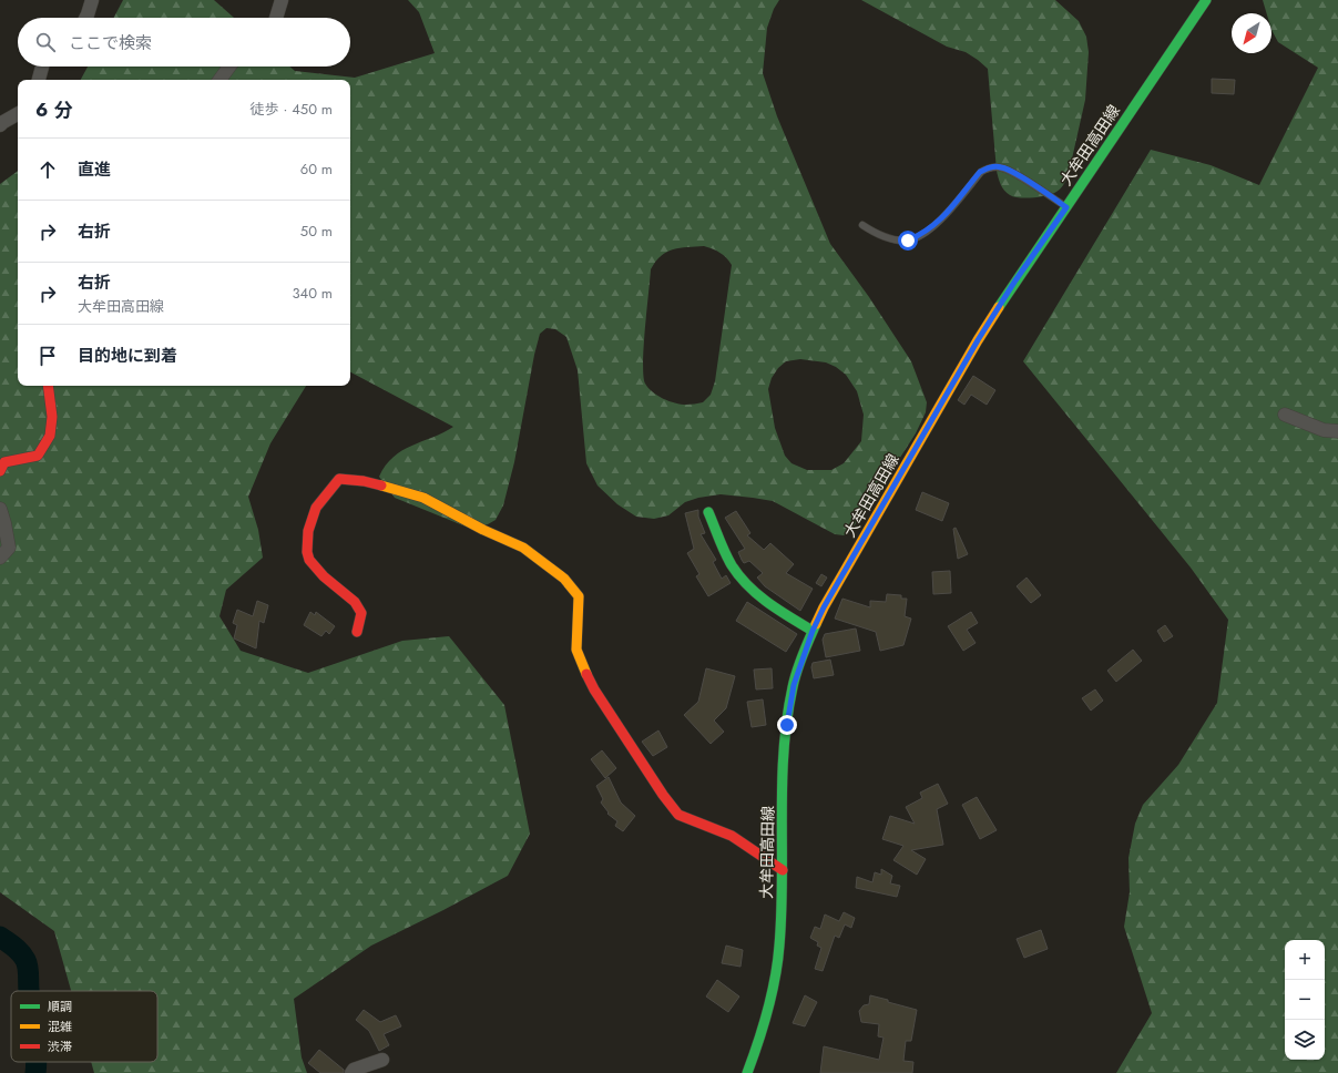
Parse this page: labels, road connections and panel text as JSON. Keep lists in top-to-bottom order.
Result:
{
  "streets": {
    "main road": ["大牟田高田線"]
  },
  "legend": ["順調", "混雑", "渋滞"],
  "north": "bottom left",
  "page": {
    "search": "ここで検索",
    "heading": ["6 分", "徒歩 · 450 m"],
    "list": [
      ["直進", "60 m"],
      ["右折", "50 m"],
      ["右折", "大牟田高田線", "340 m"],
      "目的地に到着"
    ],
    "map_buttons": ["+", "−"]
  }
}
